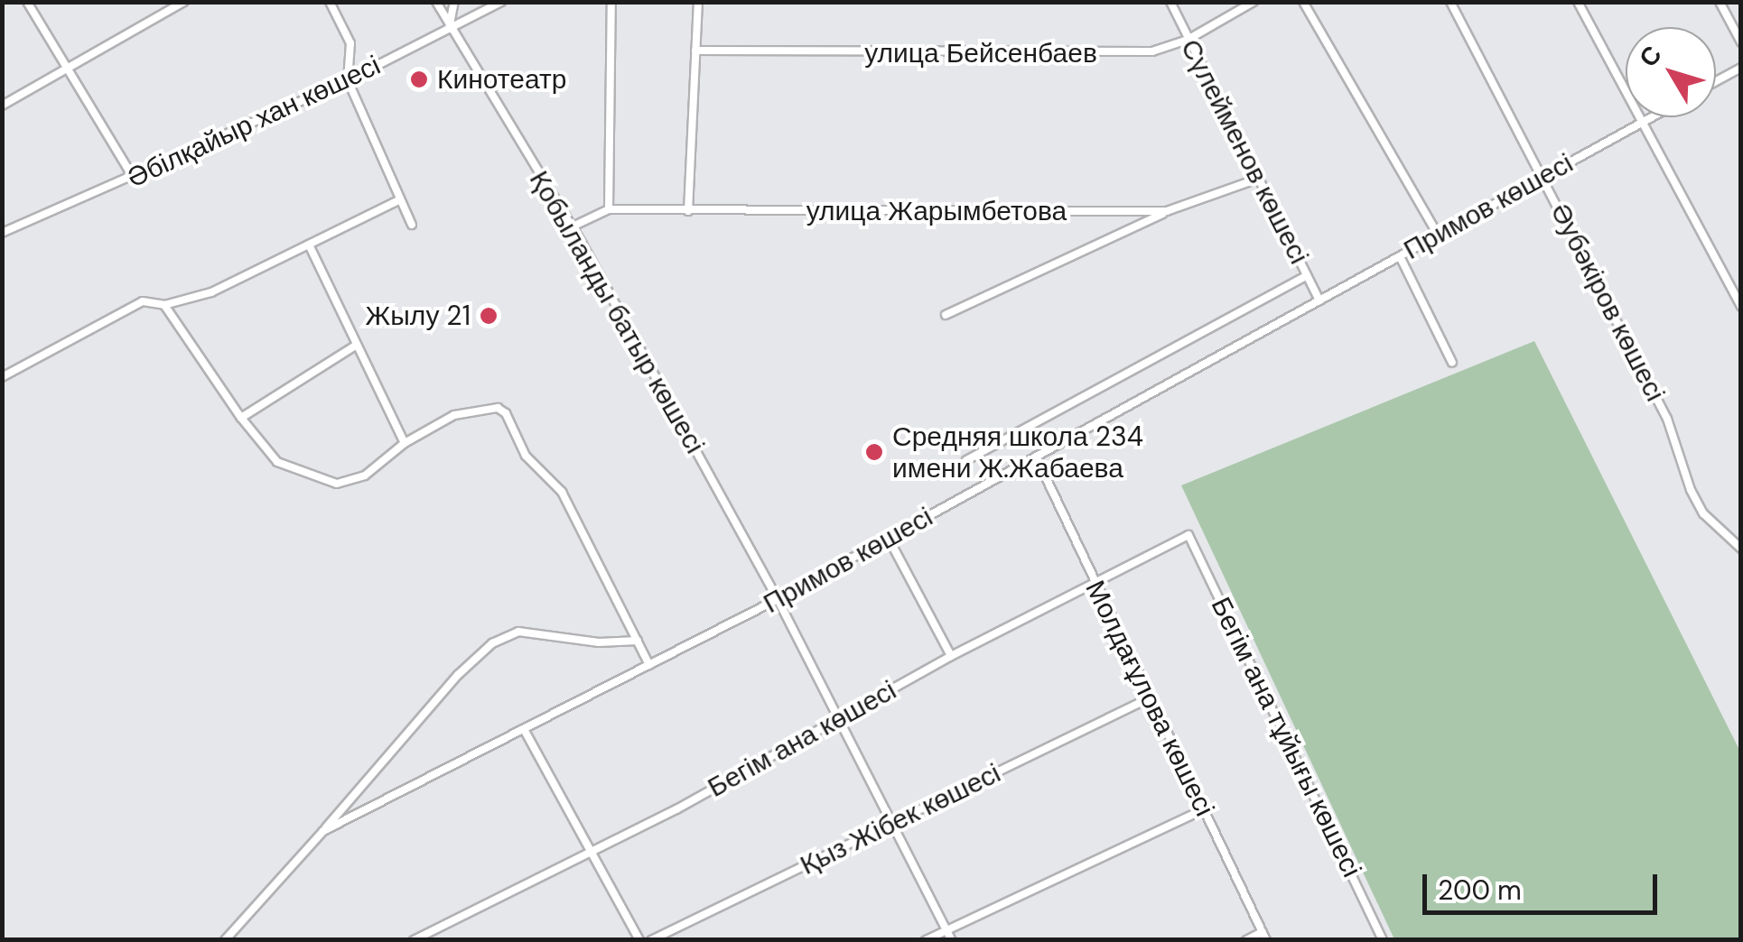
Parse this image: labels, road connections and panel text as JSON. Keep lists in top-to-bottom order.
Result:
{
  "streets": {
    "street": [
      "улица Бейсенбаев",
      "Әбілқайыр хан көшесі",
      "Сүлейменов көшесі",
      "Примов көшесі",
      "улица Жарымбетова",
      "Әубәкіров көшесі",
      "Қобыланды батыр көшесі",
      "Молдағұлова көшесі",
      "Бегім ана тұйығы көшесі",
      "Бегім ана көшесі",
      "Қыз Жібек көшесі"
    ]
  },
  "crossings": [
    ["улица Бейсенбаев", "Сүлейменов көшесі"],
    ["Әбілқайыр хан көшесі", "Қобыланды батыр көшесі"],
    ["Сүлейменов көшесі", "Примов көшесі"],
    ["Сүлейменов көшесі", "улица Жарымбетова"],
    ["Примов көшесі", "Әубәкіров көшесі"],
    ["Примов көшесі", "Қобыланды батыр көшесі"],
    ["Примов көшесі", "Молдағұлова көшесі"],
    ["Қобыланды батыр көшесі", "Бегім ана көшесі"],
    ["Қобыланды батыр көшесі", "Қыз Жібек көшесі"],
    ["Молдағұлова көшесі", "Бегім ана көшесі"],
    ["Молдағұлова көшесі", "Қыз Жібек көшесі"],
    ["Бегім ана тұйығы көшесі", "Бегім ана көшесі"]
  ],
  "places": ["Кинотеатр", "Жылу 21", "Средняя школа 234 имени Ж.Жабаева"],
  "scale_bar": "200 m",
  "north": "top left"
}
